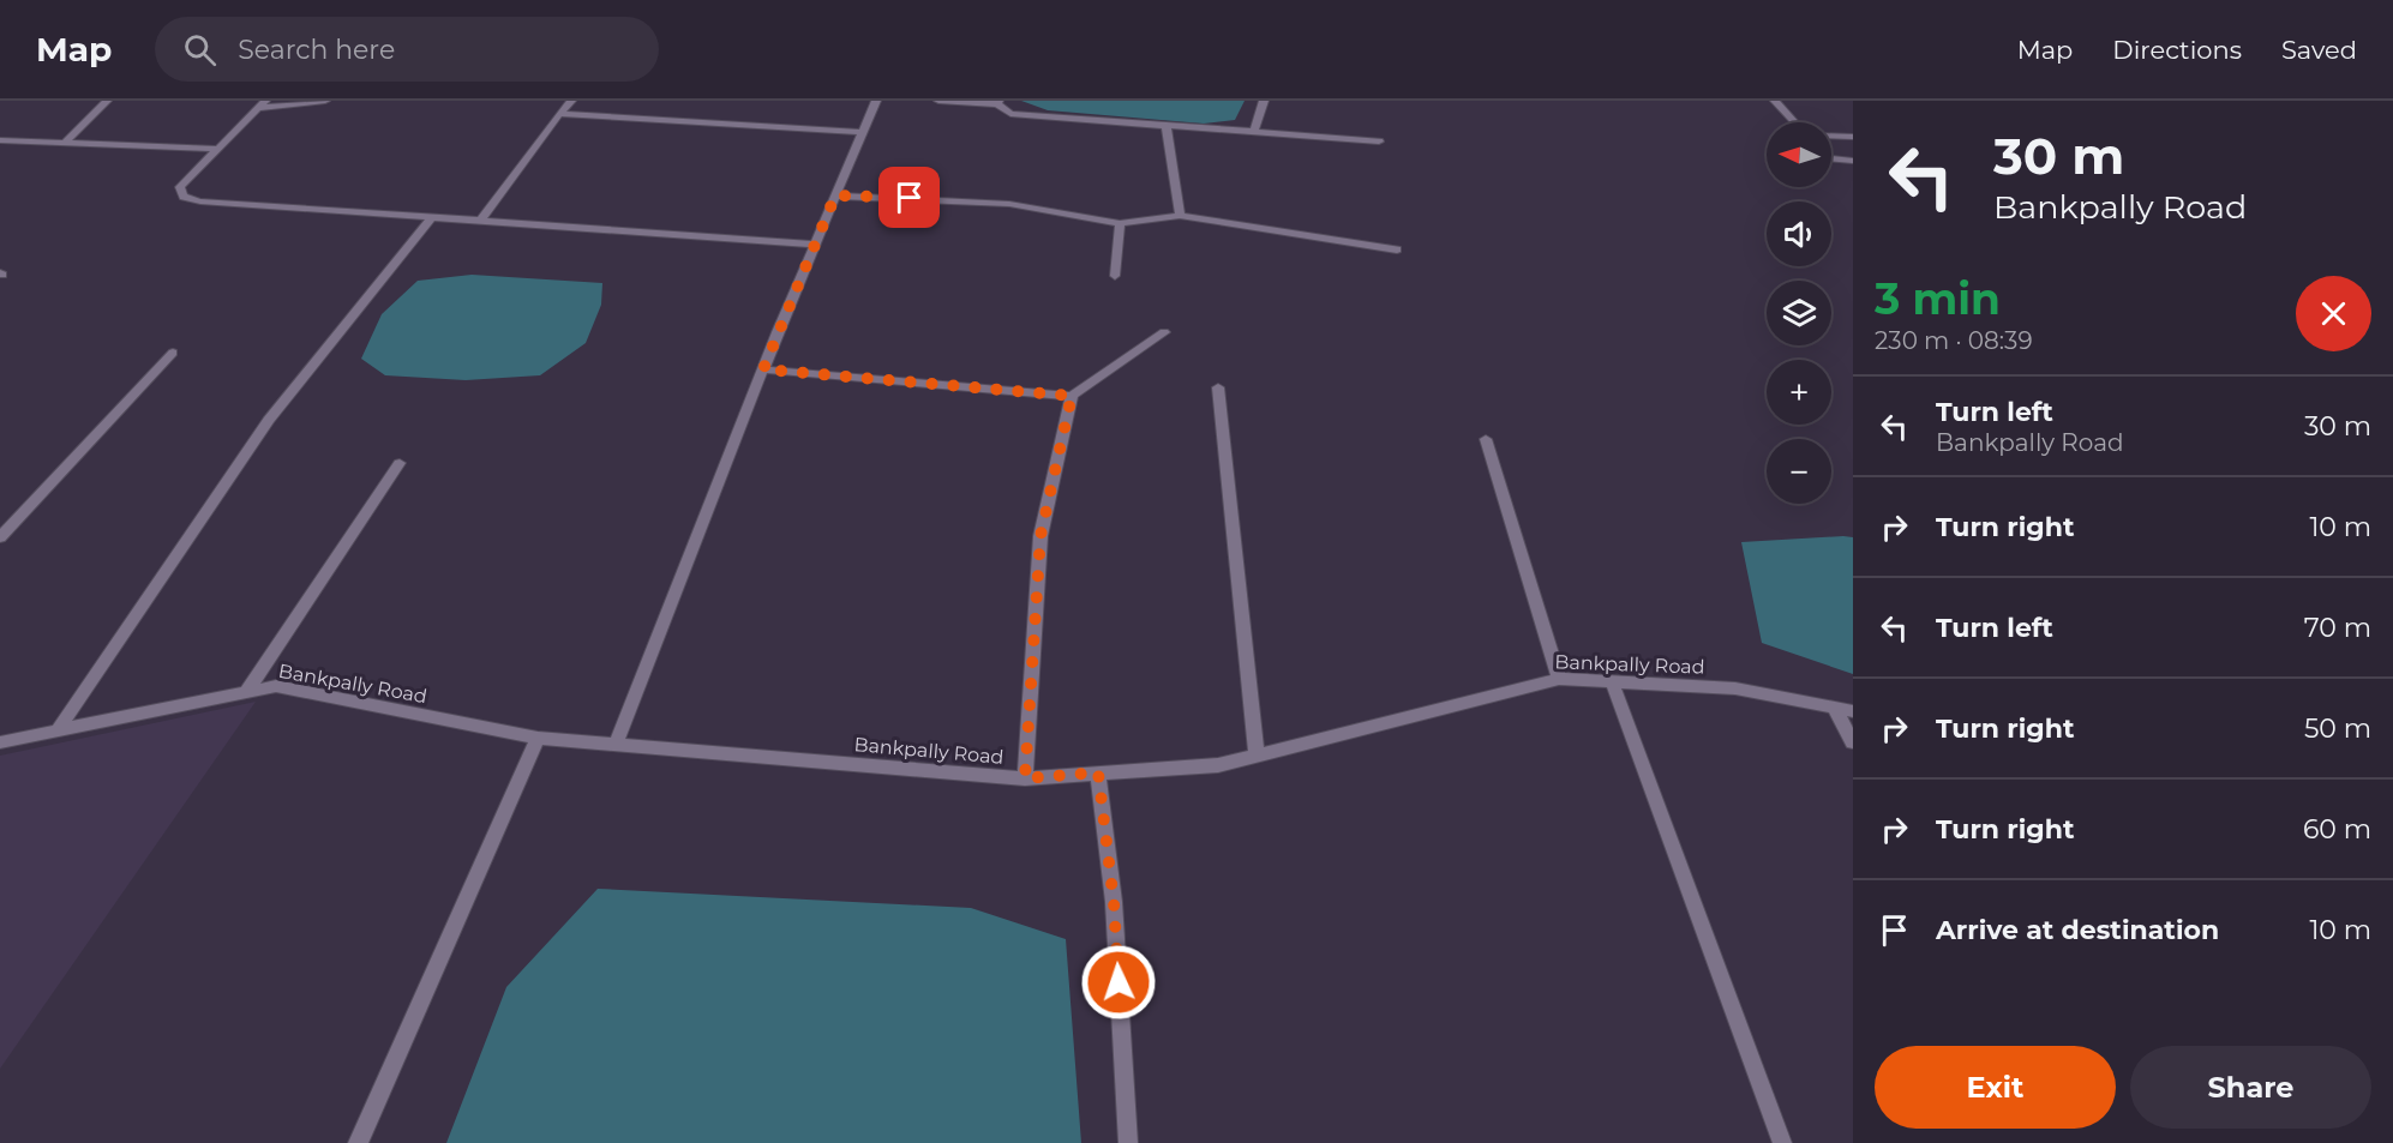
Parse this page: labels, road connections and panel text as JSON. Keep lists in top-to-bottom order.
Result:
{
  "streets": {
    "street": ["Bankpally Road"]
  },
  "north": "left",
  "page": {
    "header": "Map",
    "search": "Search here",
    "nav": ["Map", "Directions", "Saved"],
    "turn": ["30 m", "Bankpally Road"],
    "map_buttons": ["+", "−"],
    "heading": ["3 min", "230 m · 08:39"],
    "list": [
      {
        "name": "Turn left",
        "note": "Bankpally Road",
        "value": "30 m"
      },
      {
        "name": "Turn right",
        "value": "10 m"
      },
      {
        "name": "Turn left",
        "value": "70 m"
      },
      {
        "name": "Turn right",
        "value": "50 m"
      },
      {
        "name": "Turn right",
        "value": "60 m"
      },
      {
        "name": "Arrive at destination",
        "value": "10 m"
      }
    ],
    "buttons": ["Exit", "Share"]
  }
}
